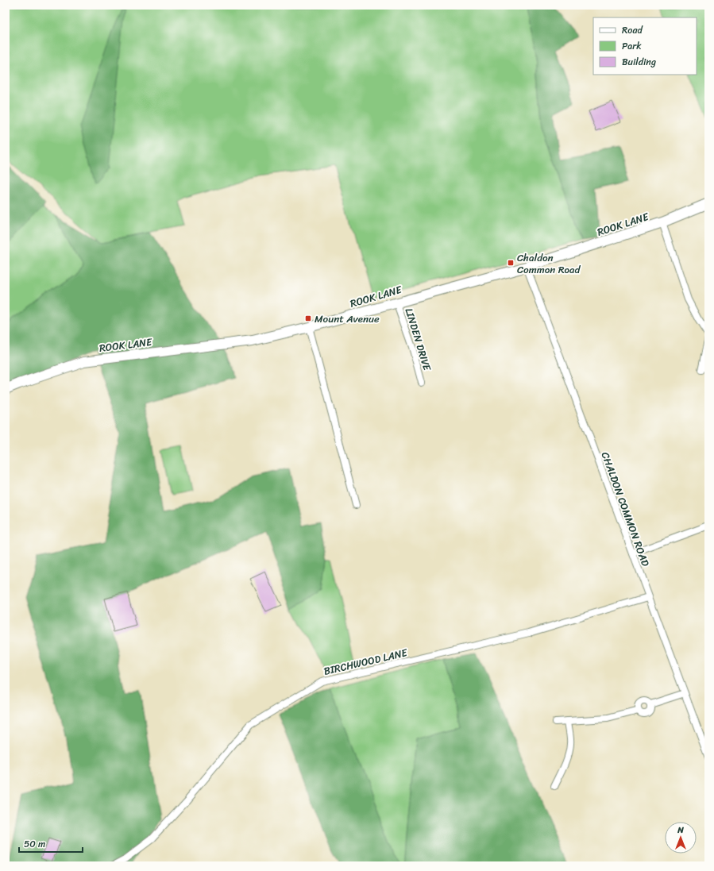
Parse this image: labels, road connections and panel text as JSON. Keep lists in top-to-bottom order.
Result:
{
  "streets": {
    "main road": ["ROOK LANE"],
    "street": ["LINDEN DRIVE", "CHALDON COMMON ROAD", "BIRCHWOOD LANE"]
  },
  "crossings": [
    ["ROOK LANE", "LINDEN DRIVE"],
    ["ROOK LANE", "CHALDON COMMON ROAD"],
    ["CHALDON COMMON ROAD", "BIRCHWOOD LANE"]
  ],
  "places": {
    "transit": ["Chaldon Common Road", "Mount Avenue"]
  },
  "legend": ["Road", "Park", "Building"],
  "scale_bar": "50 m",
  "north": "top"
}
